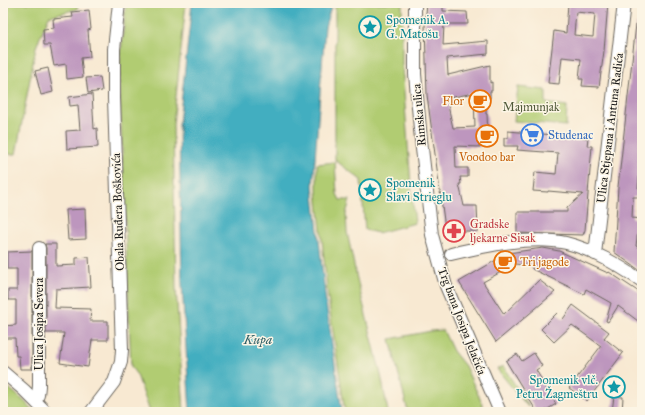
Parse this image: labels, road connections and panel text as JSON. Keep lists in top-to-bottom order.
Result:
{
  "streets": {
    "street": [
      "Rimska ulica",
      "Ulica Stjepana i Antuna Radića",
      "Obala Ruđera Boškovića",
      "Trg bana Josipa Jelačića",
      "Ulica Josipa Severa"
    ]
  },
  "crossings": [
    ["Rimska ulica", "Trg bana Josipa Jelačića"]
  ],
  "water": ["Kupa"],
  "parks": ["Majmunjak"],
  "places": {
    "place": ["Spomenik A. G. Matošu", "Spomenik Slavi Strieglu", "Spomenik vlč. Petru Žagmeštru"],
    "cafe": ["Flor", "Voodoo bar", "Tri jagode"],
    "supermarket": ["Studenac"],
    "pharmacy": ["Gradske ljekarne Sisak"]
  }
}
